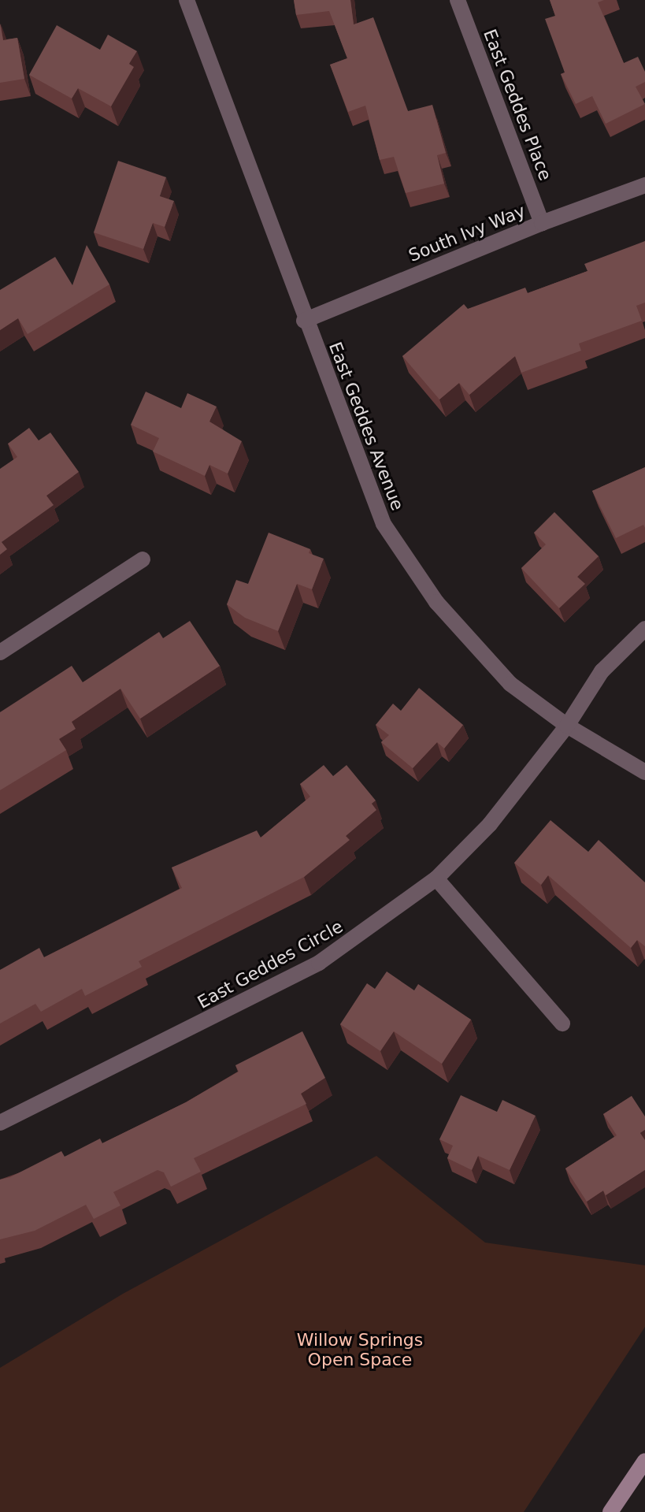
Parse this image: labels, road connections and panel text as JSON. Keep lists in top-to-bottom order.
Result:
{
  "streets": {
    "street": [
      "East Geddes Place",
      "South Ivy Way",
      "East Geddes Avenue",
      "East Geddes Circle"
    ]
  },
  "crossings": [
    ["East Geddes Place", "South Ivy Way"],
    ["South Ivy Way", "East Geddes Avenue"],
    ["East Geddes Avenue", "East Geddes Circle"]
  ],
  "parks": ["Willow Springs Open Space"]
}
